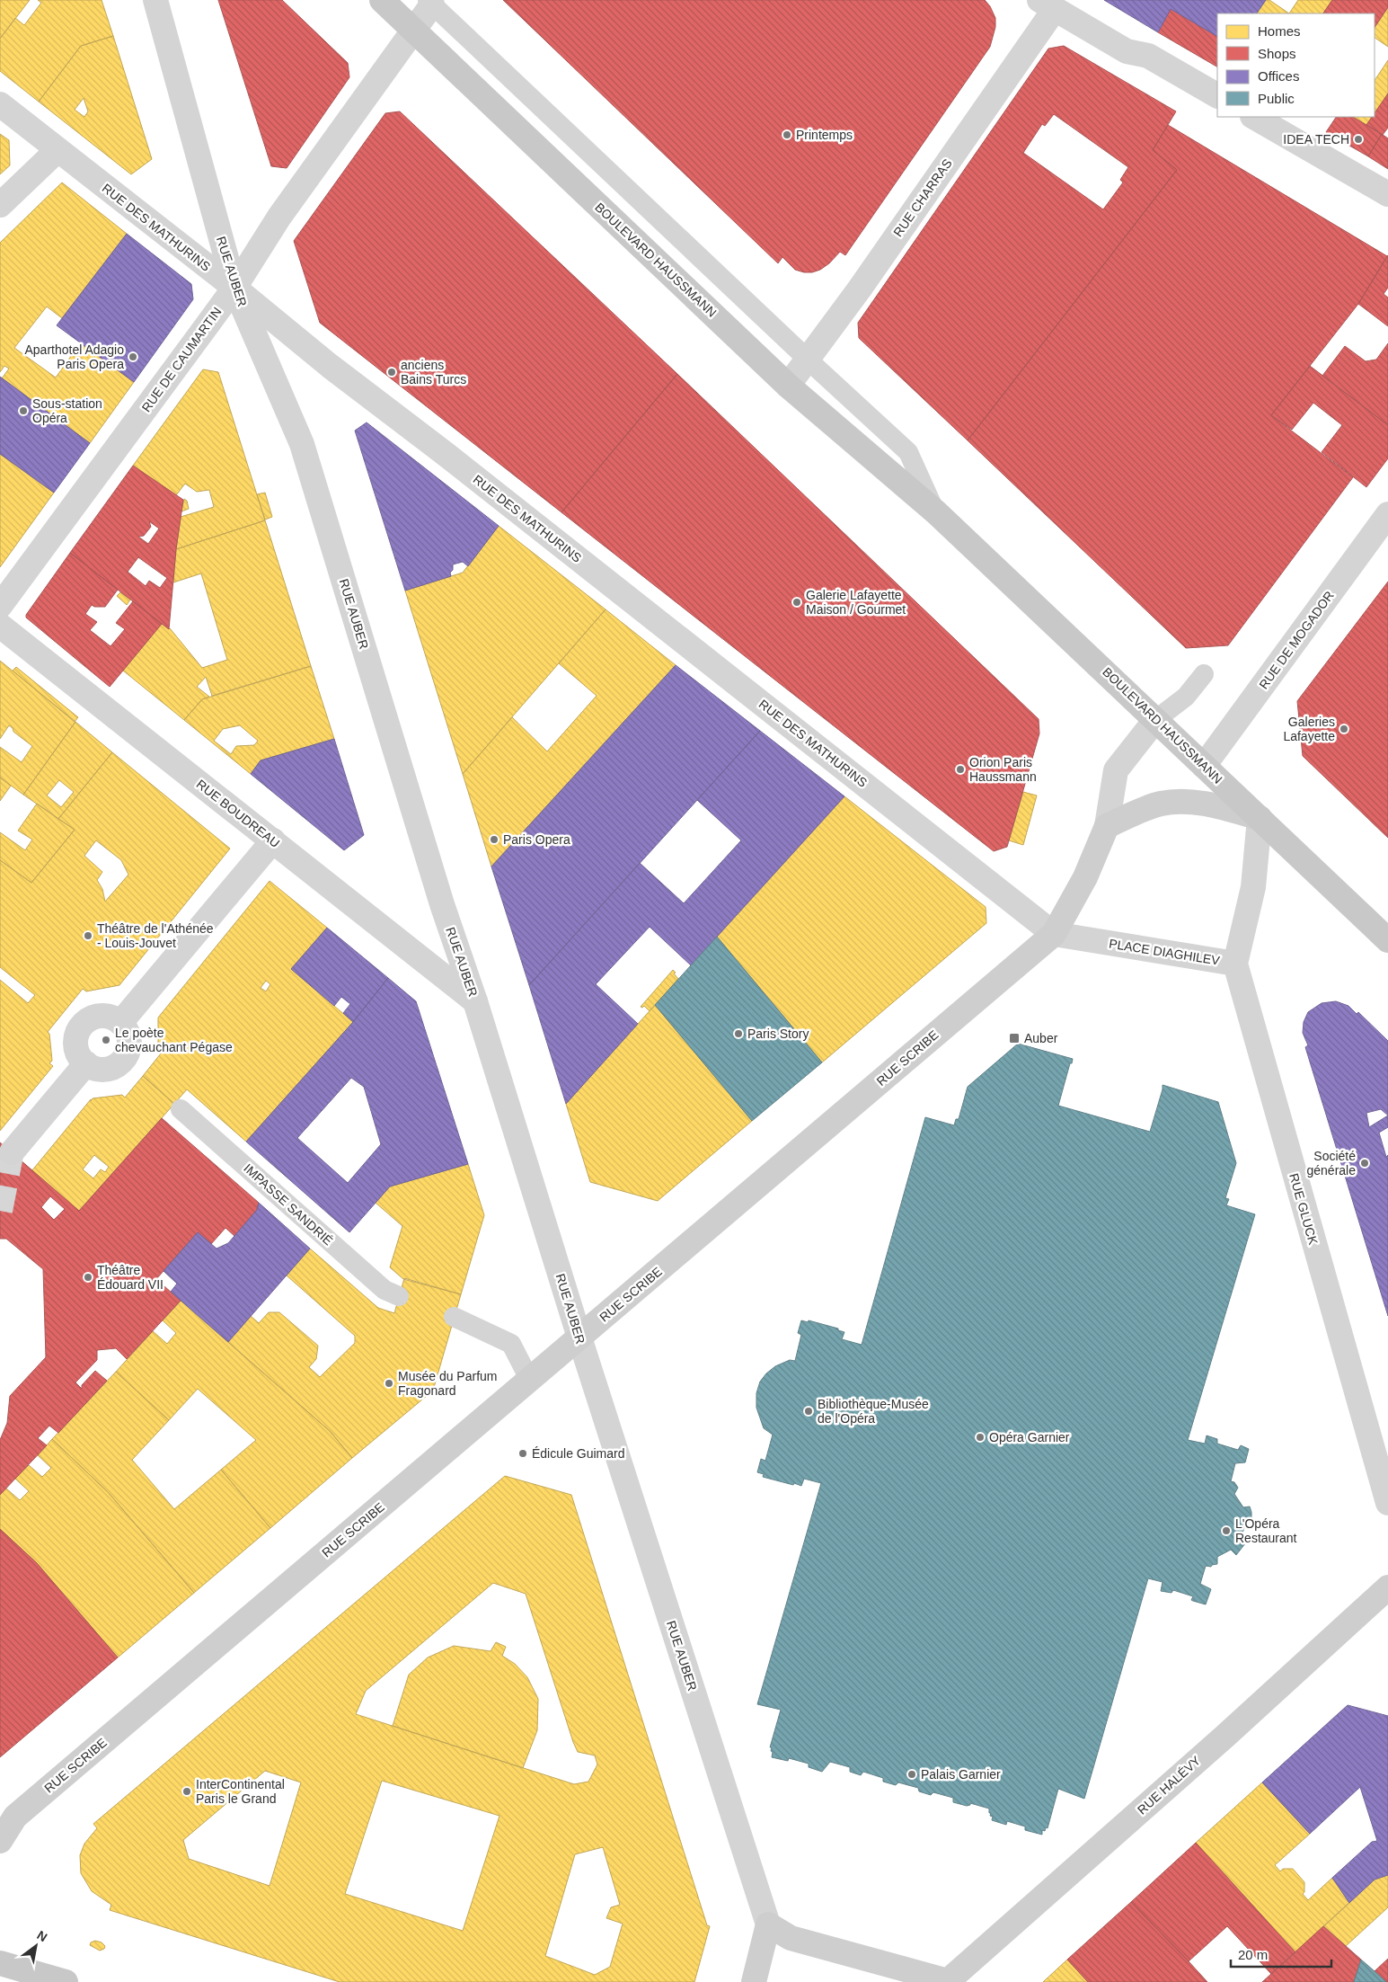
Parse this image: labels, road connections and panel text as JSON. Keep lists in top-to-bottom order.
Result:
{
  "streets": {
    "main road": ["BOULEVARD HAUSSMANN", "RUE SCRIBE", "RUE HALÉVY"],
    "street": [
      "RUE CHARRAS",
      "RUE DES MATHURINS",
      "RUE AUBER",
      "RUE DE CAUMARTIN",
      "RUE DE MOGADOR",
      "RUE BOUDREAU",
      "PLACE DIAGHILEV",
      "RUE GLUCK"
    ],
    "lane": ["IMPASSE SANDRIÉ"]
  },
  "crossings": [
    ["RUE CHARRAS", "BOULEVARD HAUSSMANN"],
    ["RUE DES MATHURINS", "RUE AUBER"],
    ["RUE DES MATHURINS", "RUE DE CAUMARTIN"],
    ["RUE DES MATHURINS", "PLACE DIAGHILEV"],
    ["RUE DES MATHURINS", "RUE SCRIBE"],
    ["BOULEVARD HAUSSMANN", "RUE DE CAUMARTIN"],
    ["BOULEVARD HAUSSMANN", "RUE DE MOGADOR"],
    ["BOULEVARD HAUSSMANN", "PLACE DIAGHILEV"],
    ["RUE AUBER", "RUE DE CAUMARTIN"],
    ["RUE AUBER", "RUE BOUDREAU"],
    ["RUE AUBER", "RUE SCRIBE"],
    ["PLACE DIAGHILEV", "RUE SCRIBE"],
    ["PLACE DIAGHILEV", "RUE GLUCK"]
  ],
  "places": {
    "other": [
      "Printemps",
      "IDEA TECH",
      "Aparthotel Adagio Paris Opera",
      "anciens Bains Turcs",
      "Sous-station Opéra",
      "Galerie Lafayette Maison / Gourmet",
      "Galeries Lafayette",
      "Orion Paris Haussmann",
      "Paris Opera",
      "Théâtre de l'Athénée - Louis-Jouvet",
      "Paris Story",
      "Le poète chevauchant Pégase",
      "Société générale",
      "Théâtre Édouard VII",
      "Musée du Parfum Fragonard",
      "Bibliothèque-Musée de l'Opéra",
      "Opéra Garnier",
      "Édicule Guimard",
      "L'Opéra Restaurant",
      "Palais Garnier",
      "InterContinental Paris le Grand"
    ],
    "transit": ["Auber"]
  },
  "legend": [
    "Homes",
    "Shops",
    "Offices",
    "Public"
  ],
  "scale_bar": "20 m",
  "north": "top right"
}
